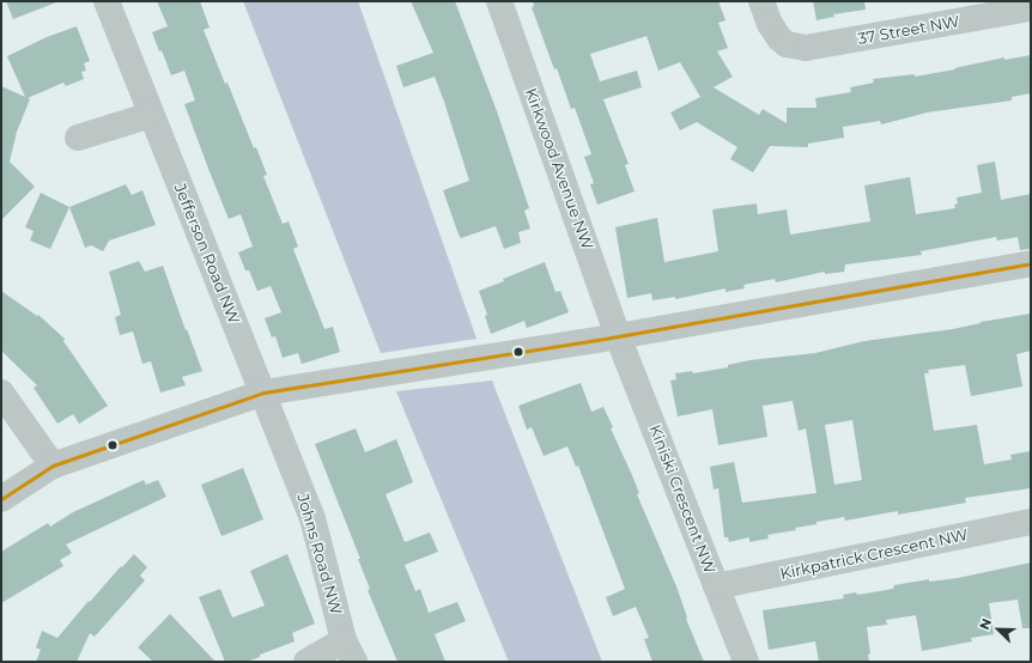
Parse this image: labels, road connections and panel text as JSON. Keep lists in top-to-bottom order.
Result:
{
  "streets": {
    "street": [
      "37 Street NW",
      "Kirkwood Avenue NW",
      "Jefferson Road NW",
      "Kiniski Crescent NW",
      "Johns Road NW",
      "Kirkpatrick Crescent NW"
    ]
  },
  "crossings": [
    ["Kirkwood Avenue NW", "Kiniski Crescent NW"],
    ["Jefferson Road NW", "Johns Road NW"],
    ["Kiniski Crescent NW", "Kirkpatrick Crescent NW"]
  ],
  "north": "top left"
}
